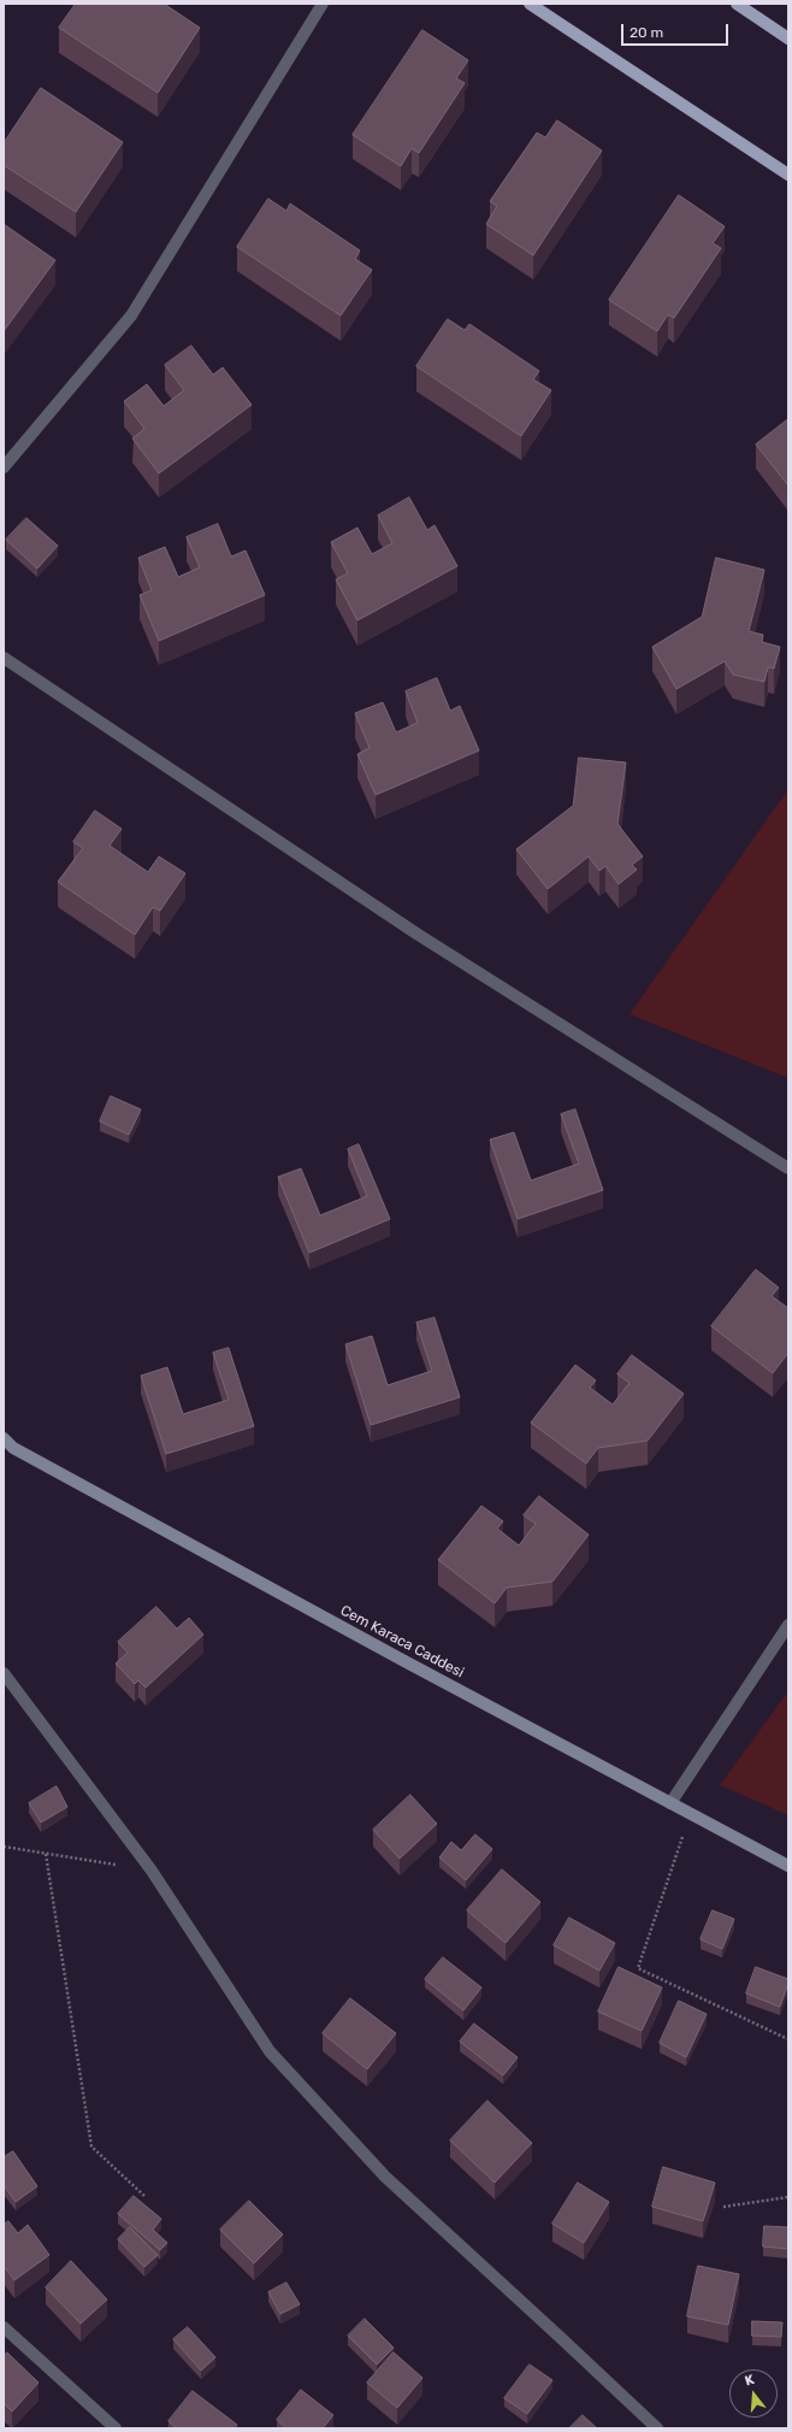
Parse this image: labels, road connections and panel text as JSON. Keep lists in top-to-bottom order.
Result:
{
  "streets": {
    "street": ["Cem Karaca Caddesi"]
  },
  "scale_bar": "20 m",
  "north": "top"
}
